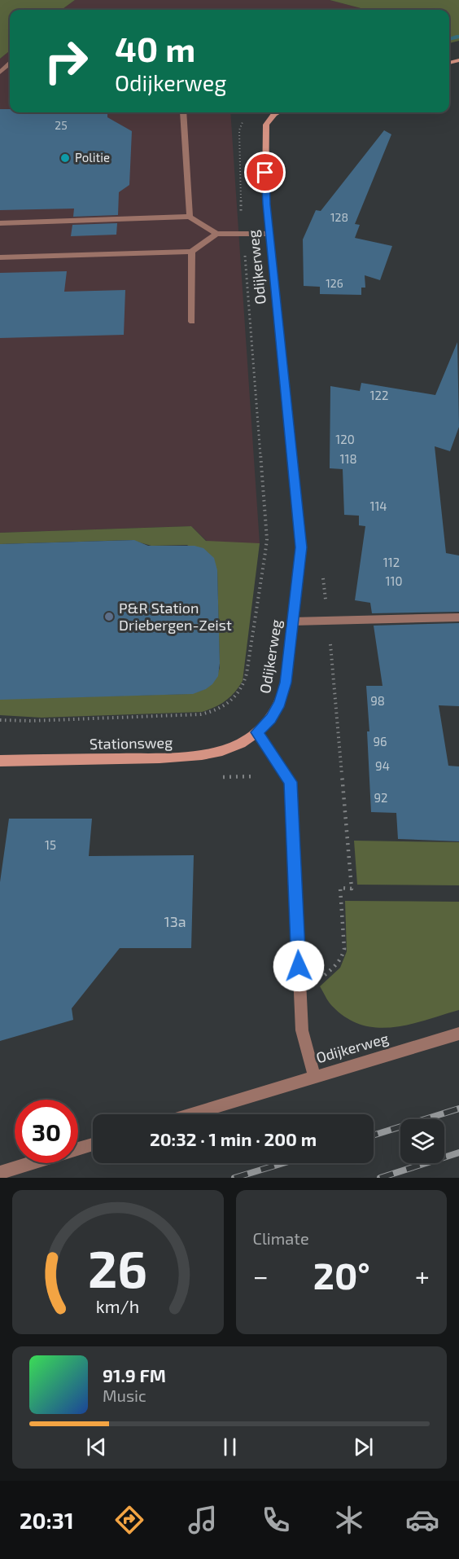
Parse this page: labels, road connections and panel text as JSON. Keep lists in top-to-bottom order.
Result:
{
  "streets": {
    "street": ["Odijkerweg", "Stationsweg"]
  },
  "crossings": [
    ["Odijkerweg", "Stationsweg"]
  ],
  "places": ["Politie", "P&R Station Driebergen-Zeist"],
  "house_numbers": [
    "25",
    "128",
    "126",
    "122",
    "120",
    "118",
    "114",
    "112",
    "110",
    "98",
    "96",
    "94",
    "92",
    "15",
    "13a"
  ],
  "page": {
    "turn": ["40 m", "Odijkerweg"],
    "limit": "30",
    "trip": "20:32 · 1 min · 200 m",
    "tile": "Climate",
    "heat": ["−", "20°", "+"],
    "song": ["91.9 FM", "Music"],
    "tabs": "20:31",
    "gauge": ["26", "km/h"]
  }
}
